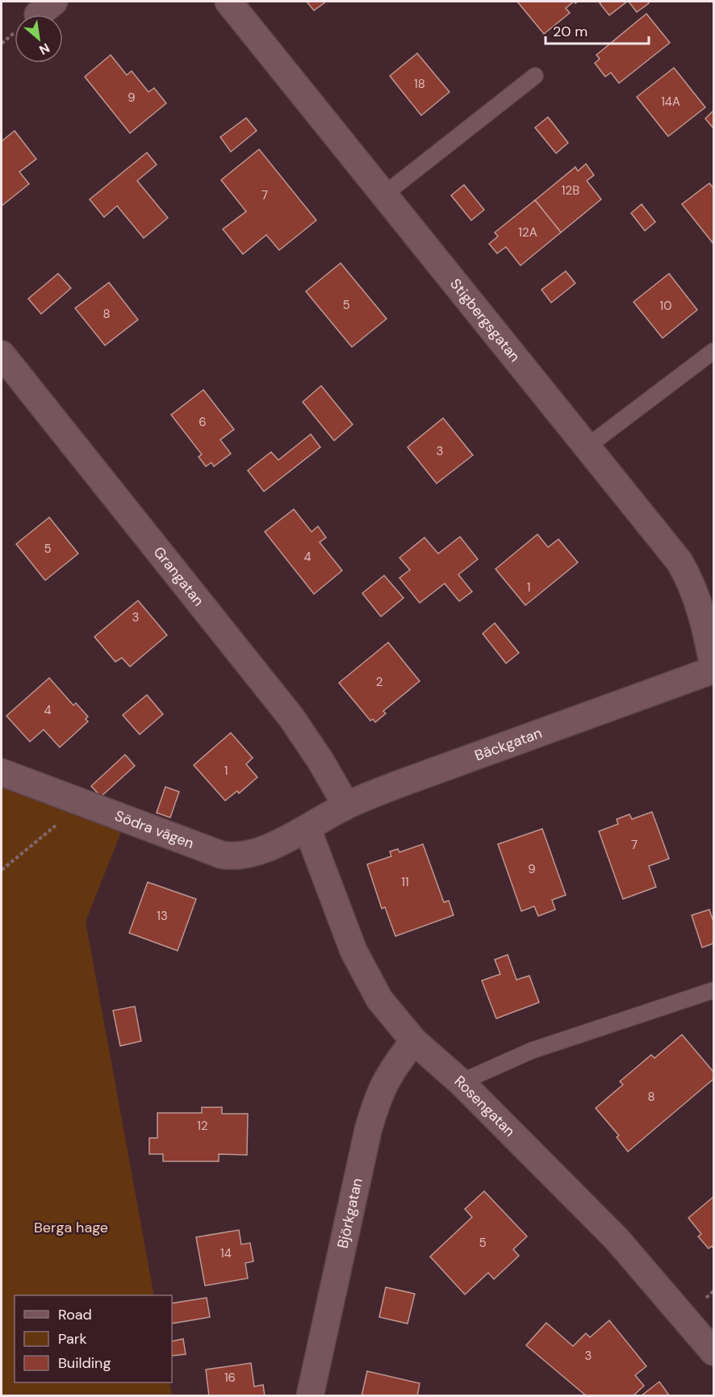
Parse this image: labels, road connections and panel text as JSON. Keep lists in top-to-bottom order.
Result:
{
  "streets": {
    "street": [
      "Stigbergsgatan",
      "Grangatan",
      "Bäckgatan",
      "Södra vägen",
      "Rosengatan",
      "Björkgatan"
    ]
  },
  "crossings": [
    ["Stigbergsgatan", "Bäckgatan"],
    ["Grangatan", "Bäckgatan"],
    ["Bäckgatan", "Södra vägen"],
    ["Bäckgatan", "Rosengatan"],
    ["Södra vägen", "Rosengatan"],
    ["Rosengatan", "Björkgatan"]
  ],
  "parks": ["Berga hage"],
  "house_numbers": [
    "18",
    "9",
    "14A",
    "12B",
    "7",
    "12A",
    "5",
    "10",
    "8",
    "6",
    "3",
    "5",
    "4",
    "1",
    "3",
    "2",
    "4",
    "1",
    "7",
    "9",
    "11",
    "13",
    "8",
    "12",
    "5",
    "14",
    "3",
    "16"
  ],
  "legend": ["Road", "Park", "Building"],
  "scale_bar": "20 m",
  "north": "bottom right"
}
